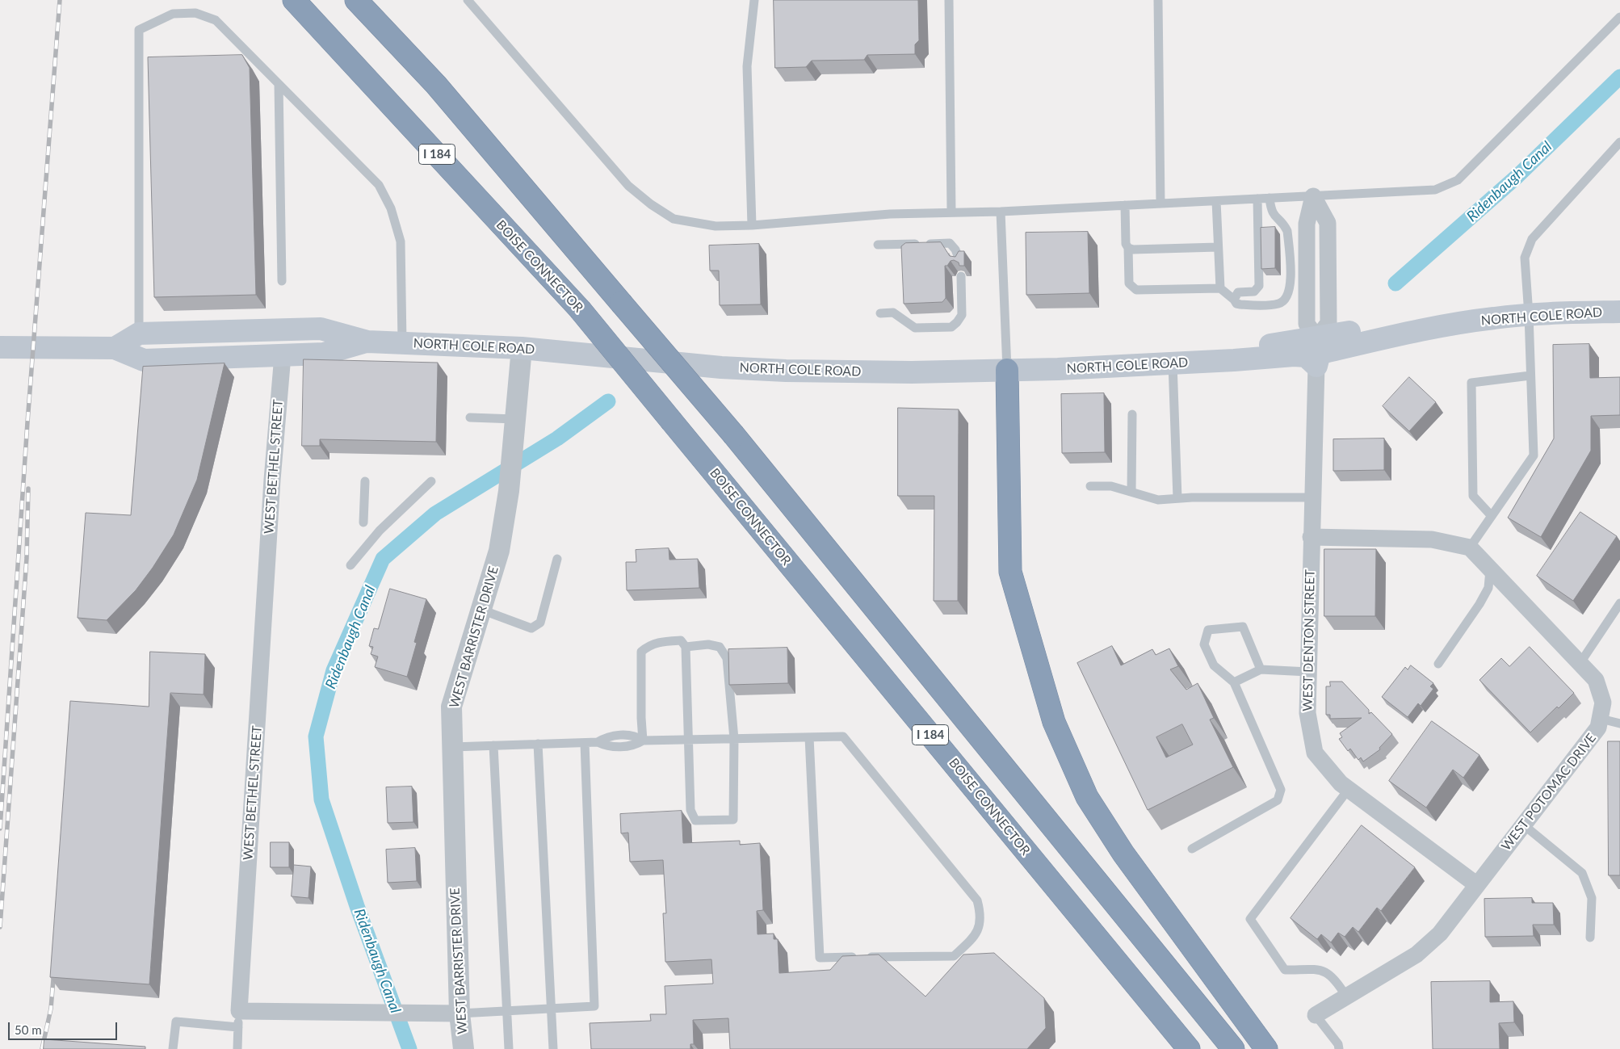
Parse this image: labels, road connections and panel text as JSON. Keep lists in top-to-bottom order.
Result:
{
  "streets": {
    "highway": ["I 184", "BOISE CONNECTOR"],
    "main road": ["NORTH COLE ROAD"],
    "street": [
      "WEST BETHEL STREET",
      "WEST BARRISTER DRIVE",
      "WEST DENTON STREET",
      "WEST POTOMAC DRIVE"
    ]
  },
  "crossings": [
    ["NORTH COLE ROAD", "WEST BETHEL STREET"],
    ["NORTH COLE ROAD", "WEST BARRISTER DRIVE"],
    ["NORTH COLE ROAD", "WEST DENTON STREET"],
    ["WEST DENTON STREET", "WEST POTOMAC DRIVE"]
  ],
  "water": ["Ridenbaugh Canal"],
  "scale_bar": "50 m"
}
